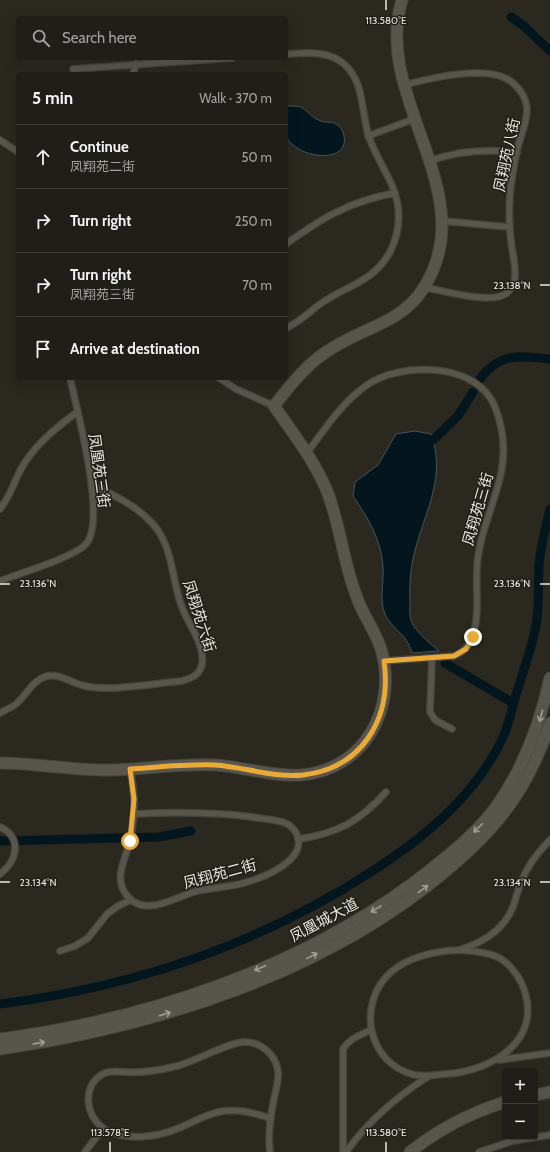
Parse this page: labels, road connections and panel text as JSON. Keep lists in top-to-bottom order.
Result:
{
  "streets": {
    "street": ["凤凰城大道"],
    "lane": [
      "凤翔苑八街",
      "凤凰苑三街",
      "凤翔苑三街",
      "凤翔苑六街",
      "凤翔苑二街"
    ]
  },
  "crossings": [
    ["凤凰苑三街", "凤翔苑六街"]
  ],
  "page": {
    "search": "Search here",
    "heading": ["5 min", "Walk · 370 m"],
    "list": [
      ["Continue", "凤翔苑二街", "50 m"],
      ["Turn right", "250 m"],
      ["Turn right", "凤翔苑三街", "70 m"],
      "Arrive at destination"
    ],
    "map_buttons": ["+", "−"]
  },
  "coordinates": [
    "113.580°E",
    "23.138°N",
    "23.136°N",
    "23.134°N",
    "113.578°E"
  ]
}
